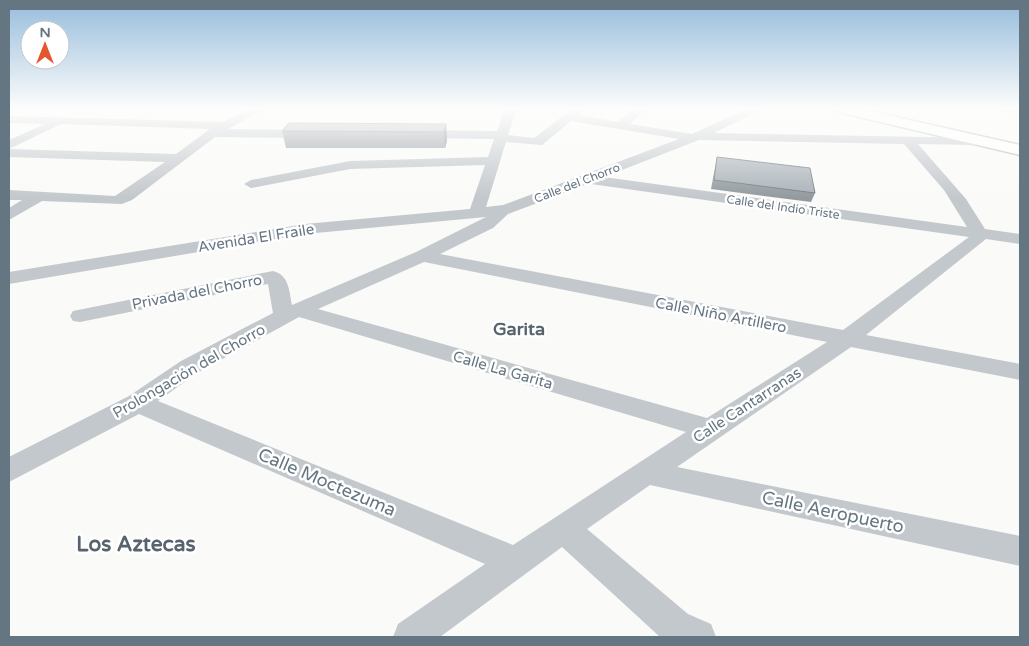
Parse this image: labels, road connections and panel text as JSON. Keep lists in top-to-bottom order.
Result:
{
  "streets": {
    "street": [
      "Calle del Chorro",
      "Calle del Indio Triste",
      "Avenida El Fraile",
      "Privada del Chorro",
      "Calle Niño Artillero",
      "Calle La Garita",
      "Prolongación del Chorro",
      "Calle Cantarranas",
      "Calle Moctezuma",
      "Calle Aeropuerto"
    ]
  },
  "crossings": [
    ["Calle del Chorro", "Calle del Indio Triste"],
    ["Calle del Chorro", "Avenida El Fraile"],
    ["Calle del Chorro", "Prolongación del Chorro"],
    ["Calle del Indio Triste", "Calle Cantarranas"],
    ["Avenida El Fraile", "Prolongación del Chorro"],
    ["Privada del Chorro", "Calle La Garita"],
    ["Privada del Chorro", "Prolongación del Chorro"],
    ["Calle Niño Artillero", "Prolongación del Chorro"],
    ["Calle Niño Artillero", "Calle Cantarranas"],
    ["Calle La Garita", "Prolongación del Chorro"],
    ["Calle La Garita", "Calle Cantarranas"],
    ["Prolongación del Chorro", "Calle Moctezuma"],
    ["Calle Cantarranas", "Calle Moctezuma"],
    ["Calle Cantarranas", "Calle Aeropuerto"]
  ],
  "districts": ["Garita", "Los Aztecas"],
  "north": "top"
}
